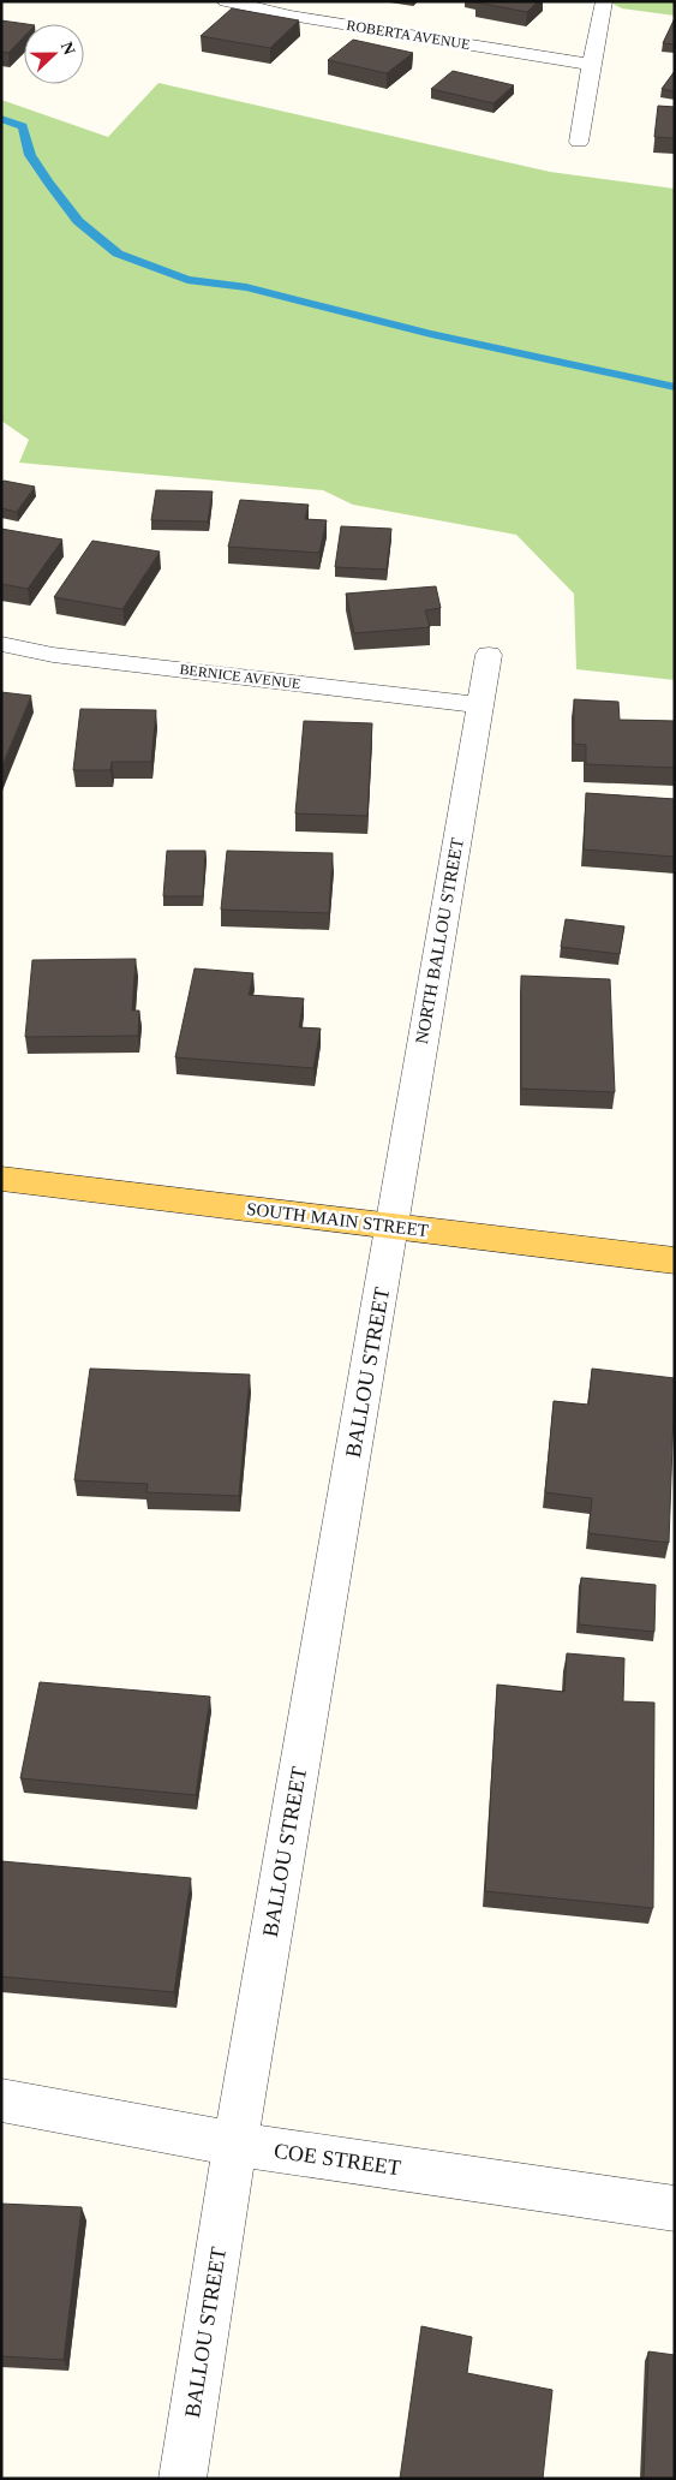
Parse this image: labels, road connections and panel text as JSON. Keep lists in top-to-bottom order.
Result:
{
  "streets": {
    "main road": ["SOUTH MAIN STREET"],
    "street": [
      "ROBERTA AVENUE",
      "BERNICE AVENUE",
      "NORTH BALLOU STREET",
      "BALLOU STREET",
      "COE STREET"
    ]
  },
  "crossings": [
    ["BERNICE AVENUE", "NORTH BALLOU STREET"],
    ["NORTH BALLOU STREET", "SOUTH MAIN STREET"],
    ["NORTH BALLOU STREET", "BALLOU STREET"],
    ["SOUTH MAIN STREET", "BALLOU STREET"],
    ["BALLOU STREET", "COE STREET"]
  ],
  "north": "right"
}
